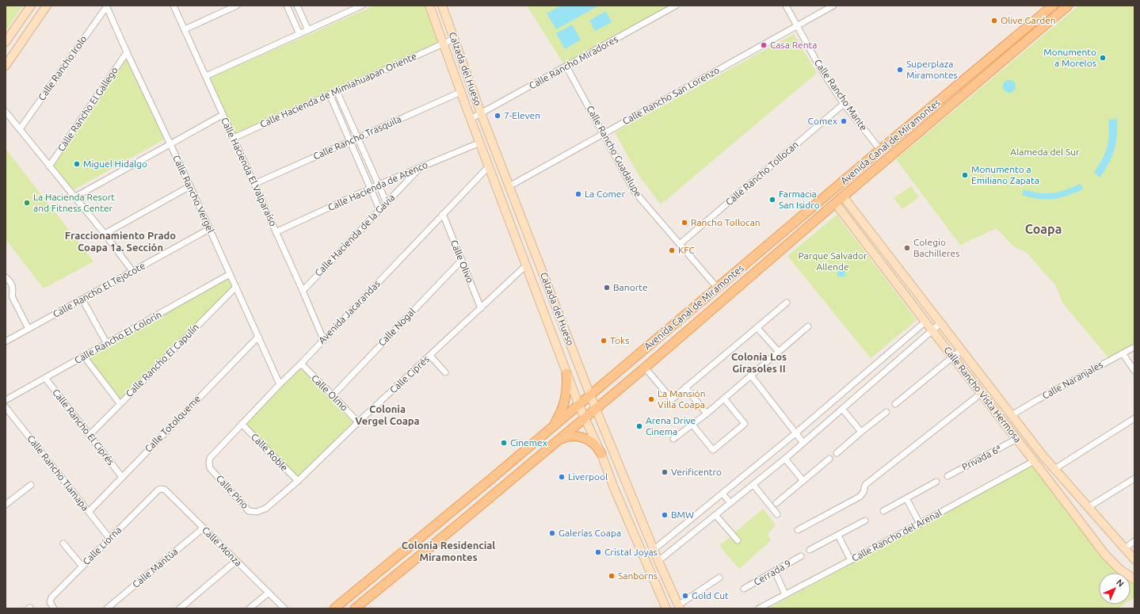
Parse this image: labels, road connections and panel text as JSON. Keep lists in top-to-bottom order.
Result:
{
  "streets": {
    "main road": ["Calzada del Hueso", "Avenida Canal de Miramontes", "Calle Rancho Vista Hermosa"],
    "street": [
      "Calle Rancho Miradores",
      "Calle Rancho Irolo",
      "Calle Hacienda de Mimiahuapan Oriente",
      "Calle Rancho Mante",
      "Calle Rancho San Lorenzo",
      "Calle Rancho El Gallego",
      "Calle Rancho Trasquila",
      "Calle Rancho Guadalupe",
      "Calle Hacienda El Valparaíso",
      "Calle Rancho Tollocan",
      "Calle Hacienda de Atenco",
      "Calle Rancho Vergel",
      "Calle Hacienda de la Gavia",
      "Calle Olivo",
      "Calle Rancho El Tejocote",
      "Avenida Jacarandas",
      "Calle Nogal",
      "Calle Rancho El Colorín",
      "Calle Rancho El Capulín",
      "Calle Ciprés",
      "Calle Naranjales",
      "Calle Olmo",
      "Calle Totolqueme",
      "Calle Rancho El Ciprés",
      "Calle Roble",
      "Privada 6ª",
      "Calle Rancho Tlamapa",
      "Calle Pino",
      "Calle Rancho del Arenal",
      "Calle Liorna",
      "Calle Monza",
      "Calle Mantúa",
      "Cerrada 9"
    ]
  },
  "crossings": [
    ["Calle Rancho Miradores", "Calzada del Hueso"],
    ["Calle Rancho Miradores", "Calle Rancho Guadalupe"],
    ["Calle Rancho Irolo", "Calle Rancho Vergel"],
    ["Calzada del Hueso", "Calle Hacienda de Mimiahuapan Oriente"],
    ["Calzada del Hueso", "Calle Rancho San Lorenzo"],
    ["Calzada del Hueso", "Calle Rancho Trasquila"],
    ["Calzada del Hueso", "Avenida Canal de Miramontes"],
    ["Calzada del Hueso", "Calle Hacienda de Atenco"],
    ["Calzada del Hueso", "Avenida Jacarandas"],
    ["Calzada del Hueso", "Calle Ciprés"],
    ["Calle Hacienda de Mimiahuapan Oriente", "Calle Hacienda El Valparaíso"],
    ["Calle Rancho Mante", "Calle Rancho San Lorenzo"],
    ["Calle Rancho Mante", "Avenida Canal de Miramontes"],
    ["Calle Rancho Mante", "Calle Rancho Tollocan"],
    ["Calle Rancho San Lorenzo", "Calle Rancho Guadalupe"],
    ["Calle Rancho El Gallego", "Calle Rancho Vergel"],
    ["Calle Rancho Trasquila", "Calle Hacienda El Valparaíso"],
    ["Avenida Canal de Miramontes", "Calle Rancho Guadalupe"],
    ["Avenida Canal de Miramontes", "Calle Rancho Vista Hermosa"],
    ["Calle Rancho Guadalupe", "Calle Rancho Tollocan"],
    ["Calle Hacienda El Valparaíso", "Calle Hacienda de Atenco"],
    ["Calle Hacienda El Valparaíso", "Calle Hacienda de la Gavia"],
    ["Calle Hacienda El Valparaíso", "Avenida Jacarandas"],
    ["Calle Hacienda de Atenco", "Calle Hacienda de la Gavia"],
    ["Calle Rancho Vergel", "Calle Rancho El Tejocote"],
    ["Calle Rancho Vergel", "Avenida Jacarandas"],
    ["Calle Rancho Vergel", "Calle Rancho El Colorín"],
    ["Calle Rancho Vergel", "Calle Rancho El Capulín"],
    ["Calle Rancho Vergel", "Calle Totolqueme"],
    ["Calle Olivo", "Avenida Jacarandas"],
    ["Calle Olivo", "Calle Nogal"],
    ["Calle Olivo", "Calle Ciprés"],
    ["Avenida Jacarandas", "Calle Olmo"],
    ["Avenida Jacarandas", "Calle Roble"],
    ["Avenida Jacarandas", "Calle Pino"],
    ["Calle Nogal", "Calle Olmo"],
    ["Calle Rancho El Colorín", "Calle Rancho El Ciprés"],
    ["Calle Rancho El Capulín", "Calle Rancho El Ciprés"],
    ["Calle Ciprés", "Calle Olmo"],
    ["Calle Ciprés", "Calle Roble"],
    ["Calle Ciprés", "Calle Pino"],
    ["Calle Naranjales", "Calle Rancho Vista Hermosa"],
    ["Calle Rancho Vista Hermosa", "Privada 6ª"],
    ["Calle Rancho Vista Hermosa", "Calle Rancho del Arenal"],
    ["Calle Totolqueme", "Calle Rancho El Ciprés"],
    ["Calle Totolqueme", "Calle Rancho Tlamapa"],
    ["Calle Rancho Tlamapa", "Calle Liorna"],
    ["Calle Liorna", "Calle Monza"],
    ["Calle Monza", "Calle Mantúa"]
  ],
  "districts": [
    "Coapa",
    "Fraccionamiento Prado Coapa 1a. Sección",
    "Colonia Los Girasoles II",
    "Colonia Vergel Coapa",
    "Colonia Residencial Miramontes"
  ],
  "parks": ["Alameda del Sur", "Parque Salvador Allende"],
  "places": [
    "Olive Garden",
    "Casa Renta",
    "Monumento a Morelos",
    "Superplaza Miramontes",
    "7-Eleven",
    "Comex",
    "Miguel Hidalgo",
    "Monumento a Emiliano Zapata",
    "La Comer",
    "Farmacia San Isidro",
    "La Hacienda Resort and Fitness Center",
    "Rancho Tollocan",
    "Colegio Bachilleres",
    "KFC",
    "Banorte",
    "Toks",
    "La Mansión Villa Coapa",
    "Arena Drive Cinema",
    "Cinemex",
    "Verificentro",
    "Liverpool",
    "BMW",
    "Galerías Coapa",
    "Cristal Joyas",
    "Sanborns",
    "Gold Cut"
  ],
  "north": "top right"
}
